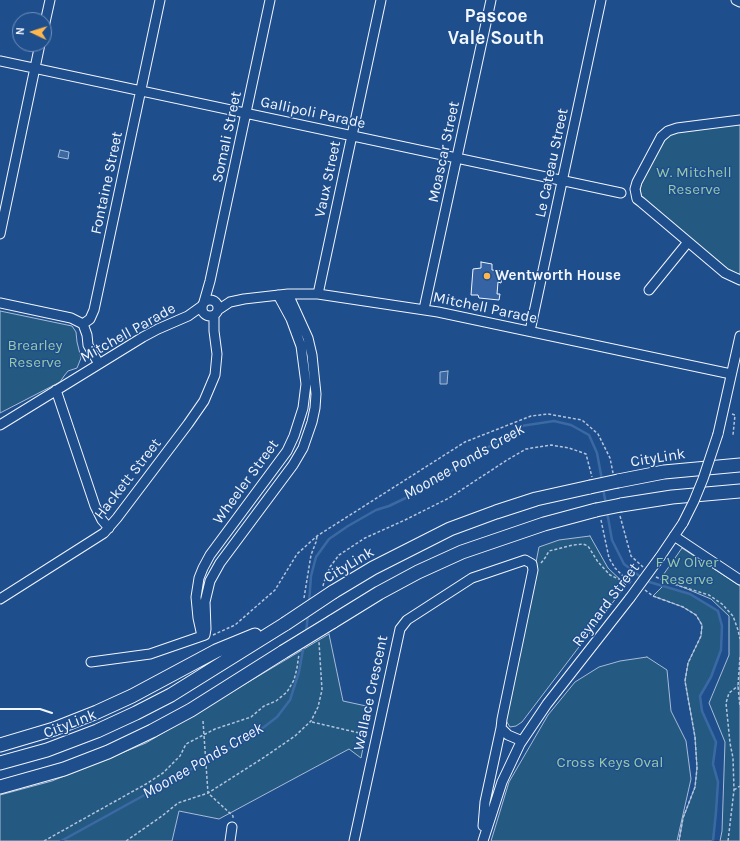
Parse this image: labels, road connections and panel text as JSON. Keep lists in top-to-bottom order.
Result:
{
  "streets": {
    "highway": ["CityLink"],
    "street": [
      "Gallipoli Parade",
      "Somali Street",
      "Moascar Street",
      "Le Cateau Street",
      "Vaux Street",
      "Fontaine Street",
      "Mitchell Parade",
      "Hackett Street",
      "Wheeler Street",
      "Reynard Street",
      "Wallace Crescent"
    ]
  },
  "crossings": [
    ["Gallipoli Parade", "Somali Street"],
    ["Gallipoli Parade", "Moascar Street"],
    ["Gallipoli Parade", "Le Cateau Street"],
    ["Gallipoli Parade", "Vaux Street"],
    ["Gallipoli Parade", "Fontaine Street"],
    ["Somali Street", "Mitchell Parade"],
    ["Somali Street", "Hackett Street"],
    ["Moascar Street", "Mitchell Parade"],
    ["Le Cateau Street", "Mitchell Parade"],
    ["Vaux Street", "Mitchell Parade"],
    ["Mitchell Parade", "Hackett Street"],
    ["Mitchell Parade", "Wheeler Street"],
    ["Mitchell Parade", "Reynard Street"]
  ],
  "districts": ["Pascoe Vale South"],
  "water": ["Moonee Ponds Creek"],
  "parks": [
    "W. Mitchell Reserve",
    "Brearley Reserve",
    "F W Olver Reserve",
    "Cross Keys Oval"
  ],
  "places": ["Wentworth House"],
  "north": "left"
}
